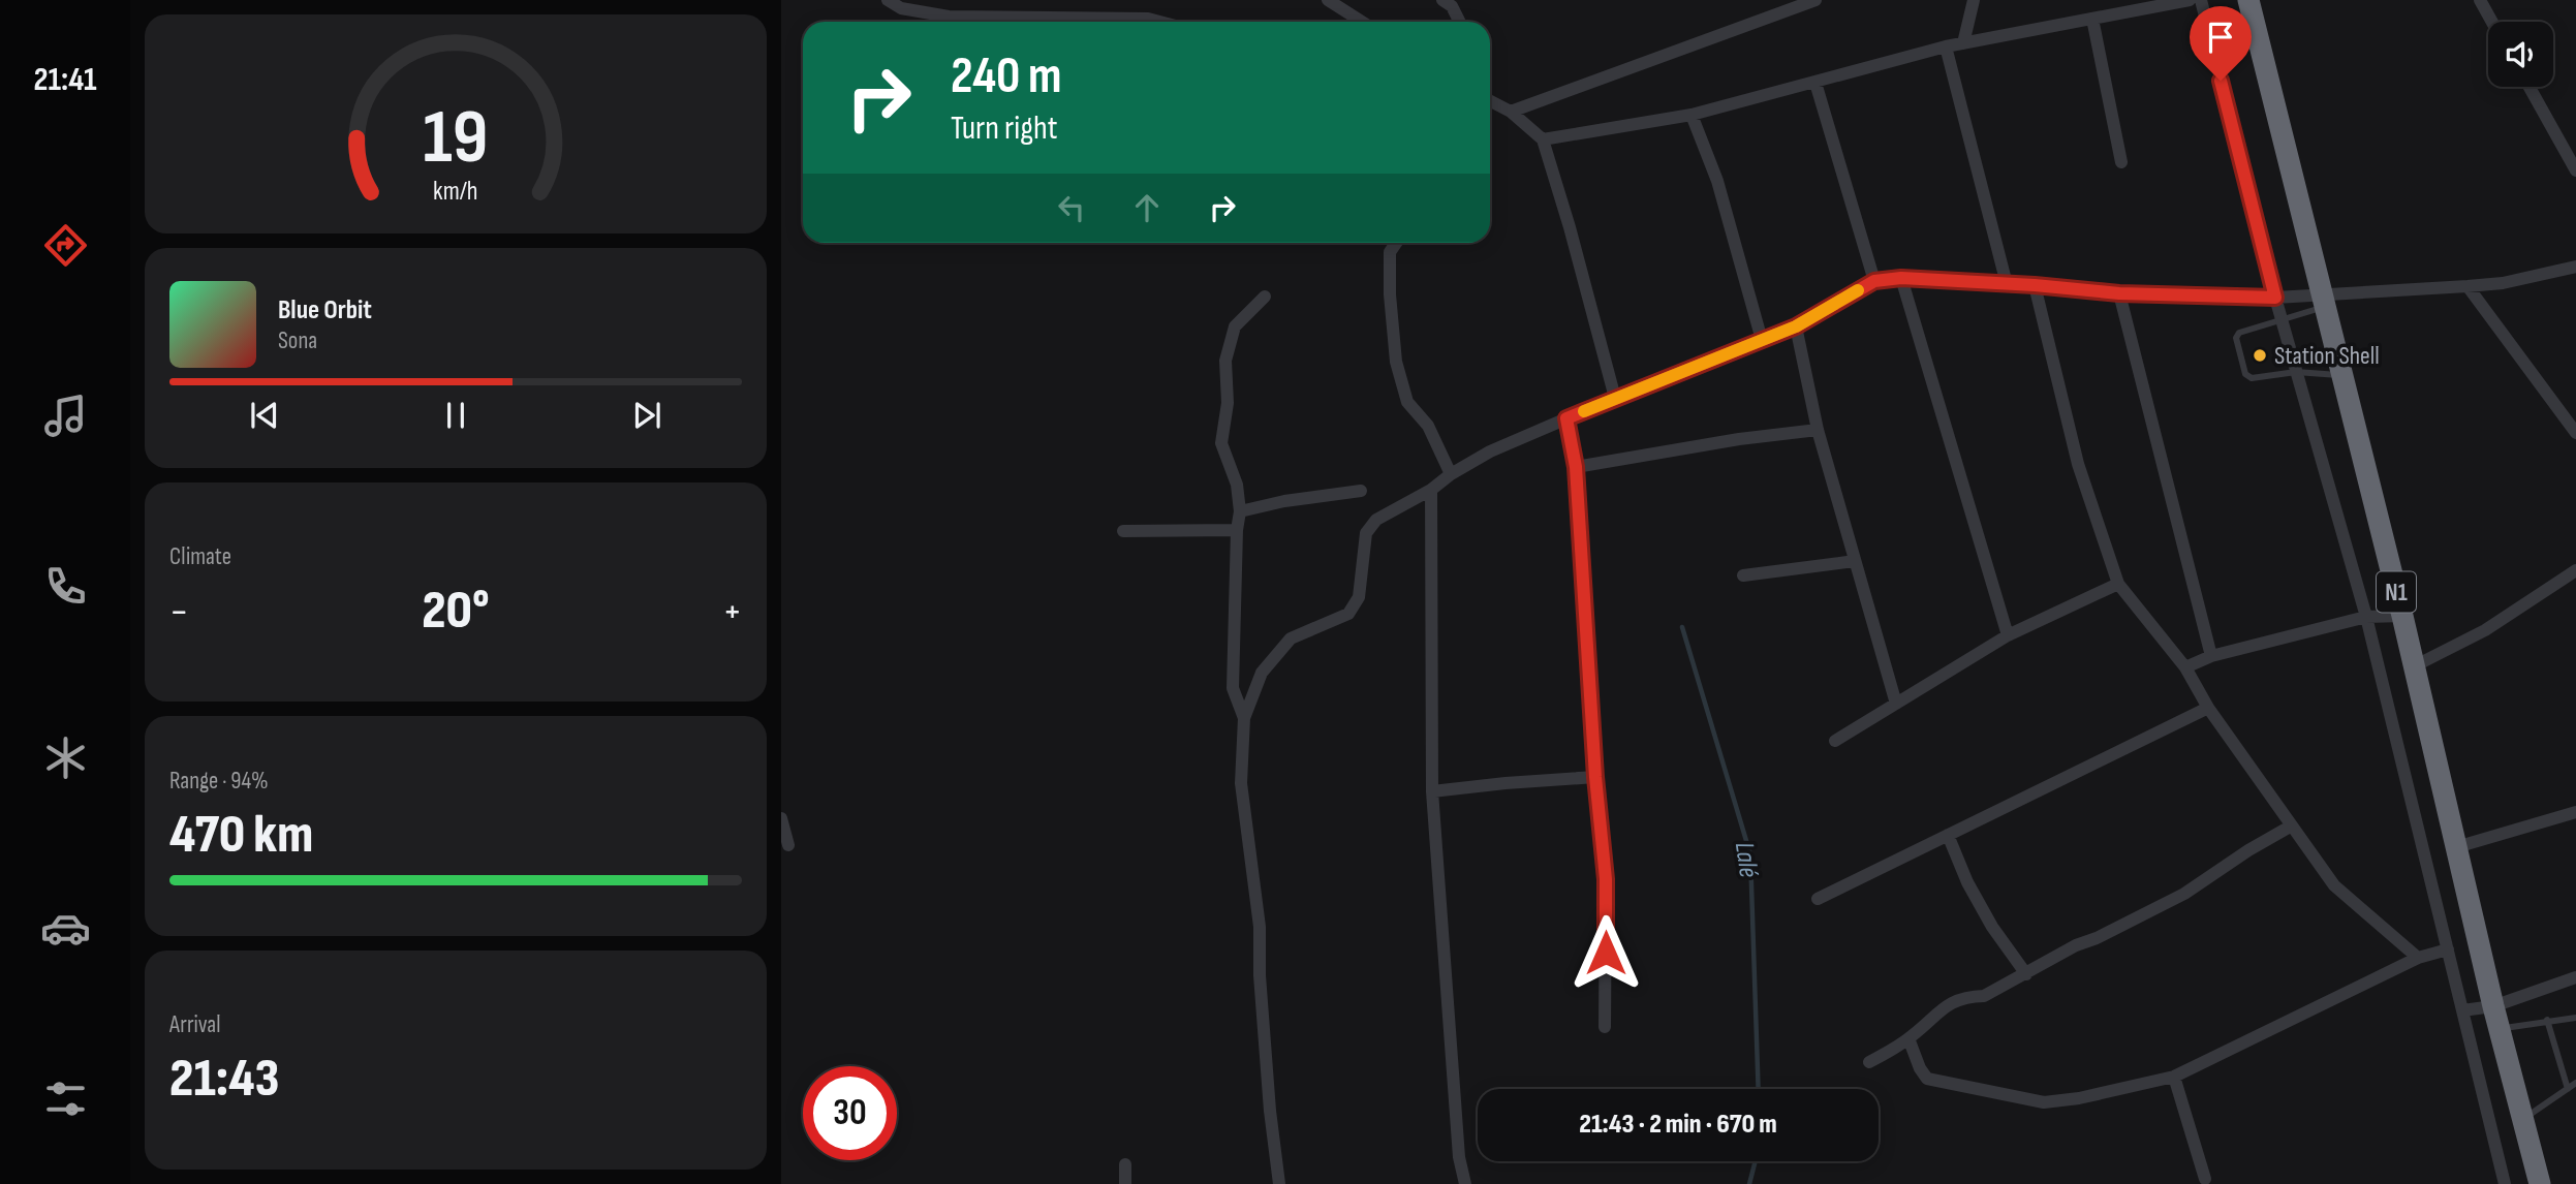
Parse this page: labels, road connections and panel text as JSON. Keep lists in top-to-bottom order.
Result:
{
  "streets": {
    "highway": ["N1"]
  },
  "water": ["Lalé"],
  "places": ["Station Shell"],
  "page": {
    "tabs": "21:41",
    "turn": ["240 m", "Turn right"],
    "song": ["Blue Orbit", "Sona"],
    "tile": [
      "Climate",
      ["Range · 94%", "470 km"],
      ["Arrival", "21:43"]
    ],
    "heat": ["−", "20°", "+"],
    "limit": "30",
    "trip": "21:43 · 2 min · 670 m",
    "gauge": ["19", "km/h"]
  }
}
